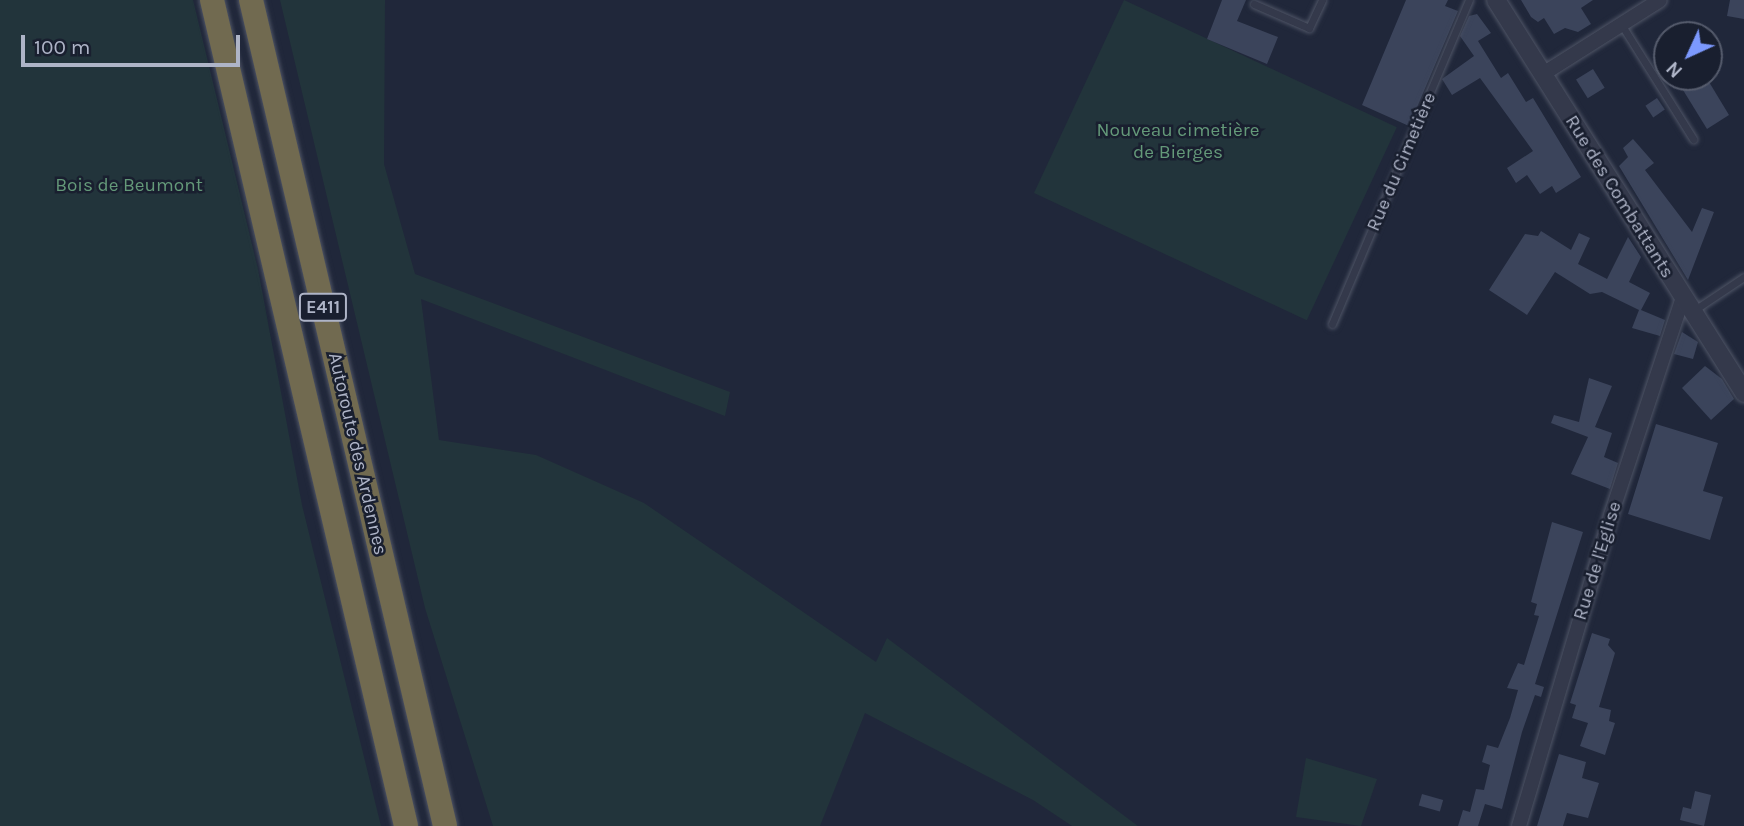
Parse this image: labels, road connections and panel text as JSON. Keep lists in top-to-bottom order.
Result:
{
  "streets": {
    "highway": ["E411", "Autoroute des Ardennes"],
    "street": ["Rue des Combattants", "Rue de l'Eglise"],
    "lane": ["Rue du Cimetière"]
  },
  "crossings": [
    ["Rue des Combattants", "Rue de l'Eglise"]
  ],
  "parks": ["Nouveau cimetière de Bierges", "Bois de Beumont"],
  "scale_bar": "100 m",
  "north": "bottom left"
}
